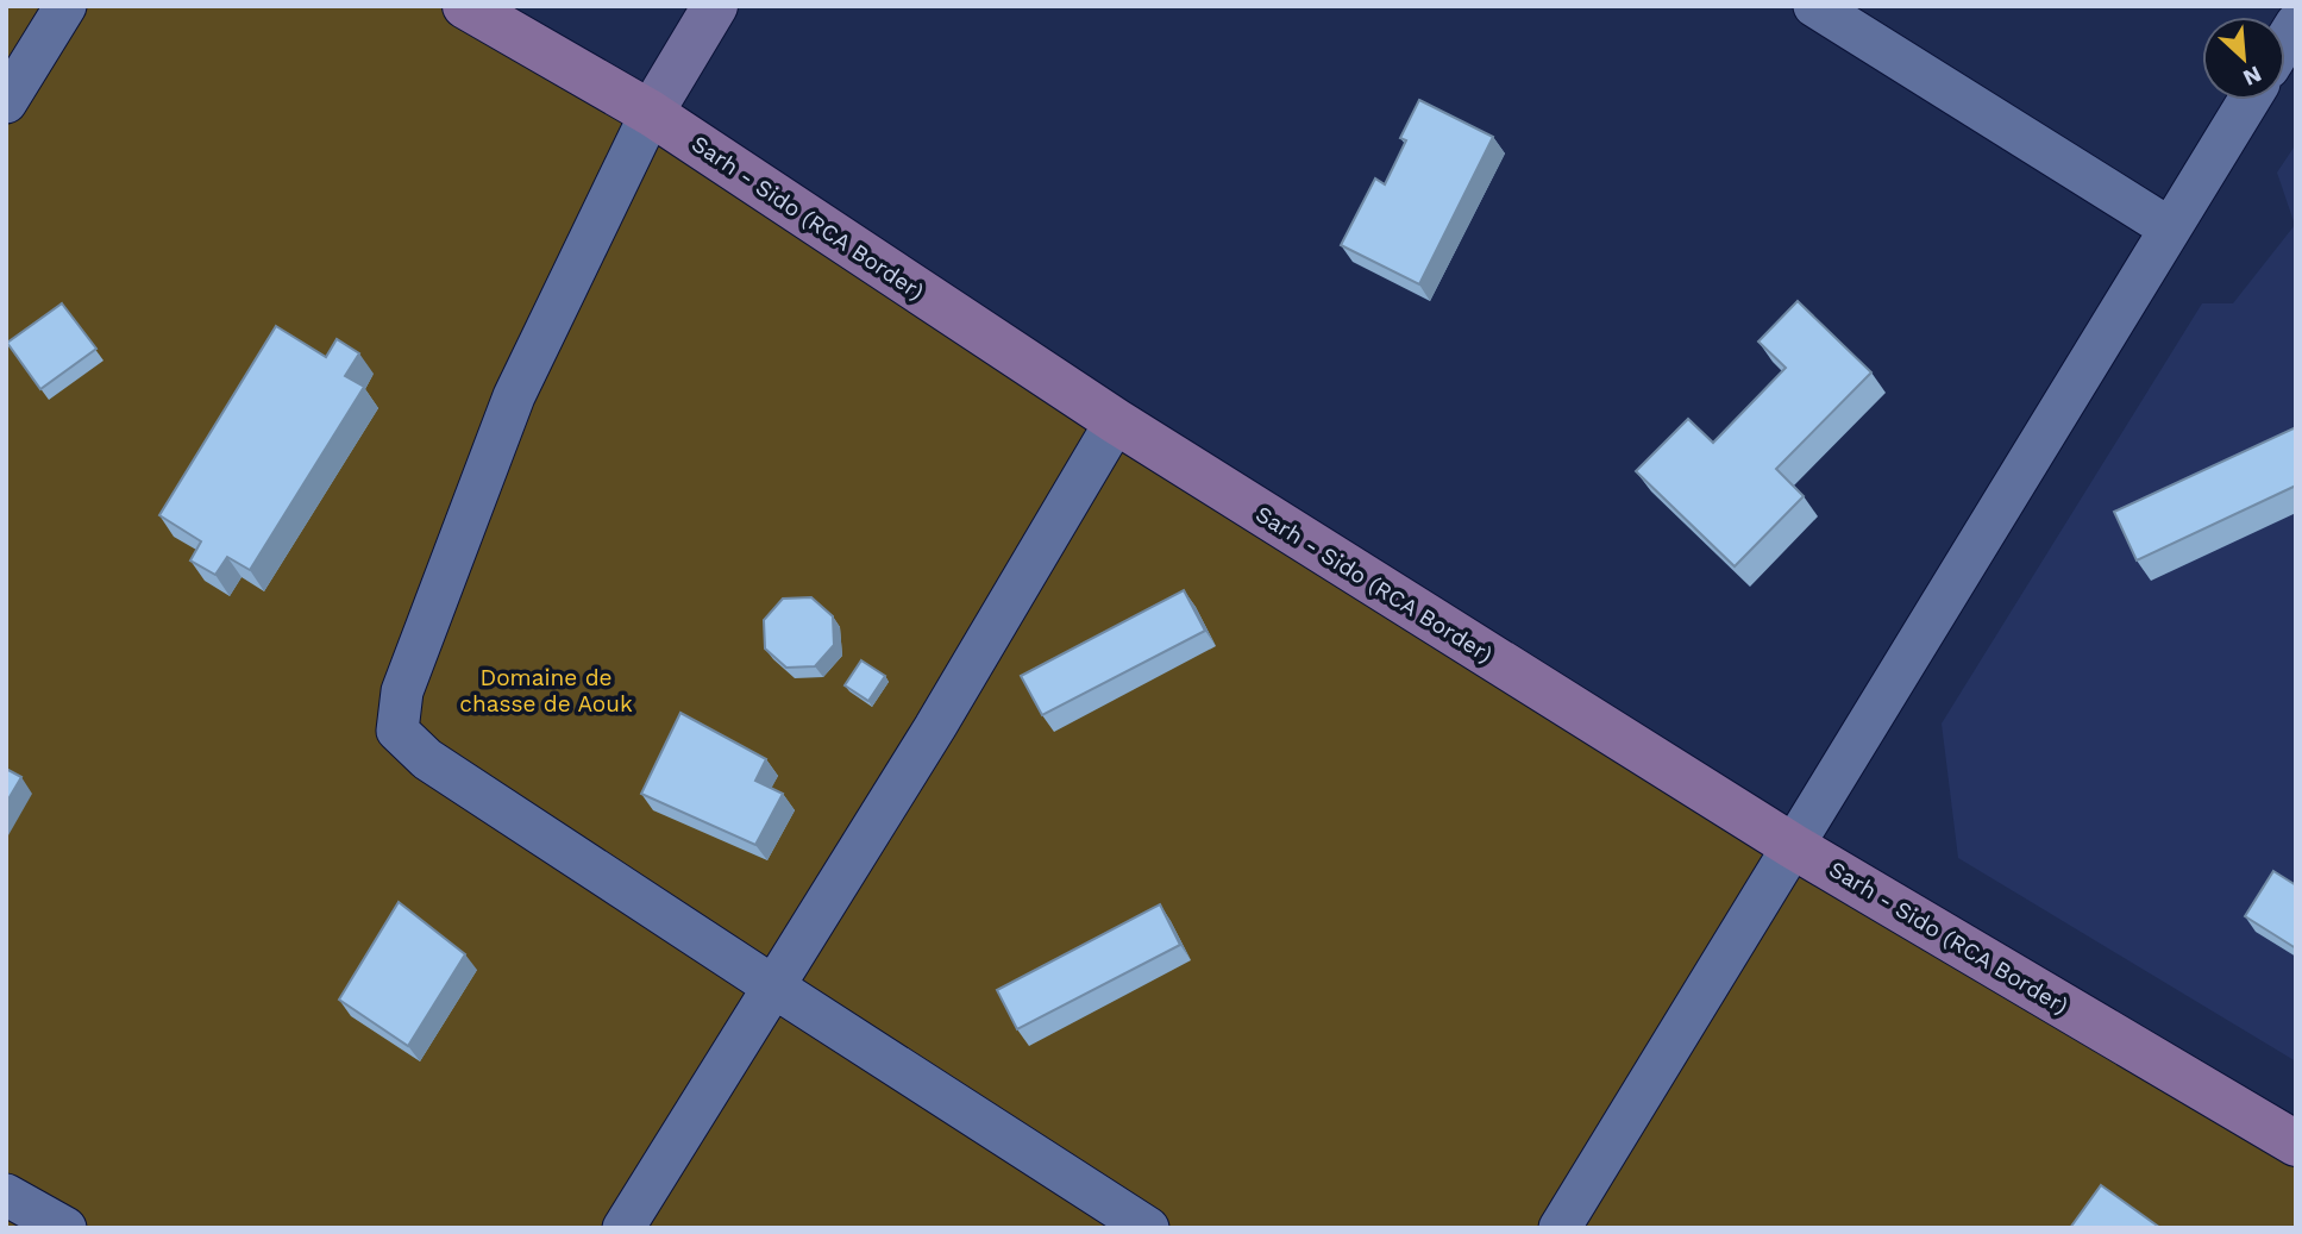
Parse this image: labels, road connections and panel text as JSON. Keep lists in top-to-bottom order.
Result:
{
  "streets": {
    "main road": ["Sarh - Sido (RCA Border)"]
  },
  "parks": ["Domaine de chasse de Aouk"],
  "north": "bottom right"
}
